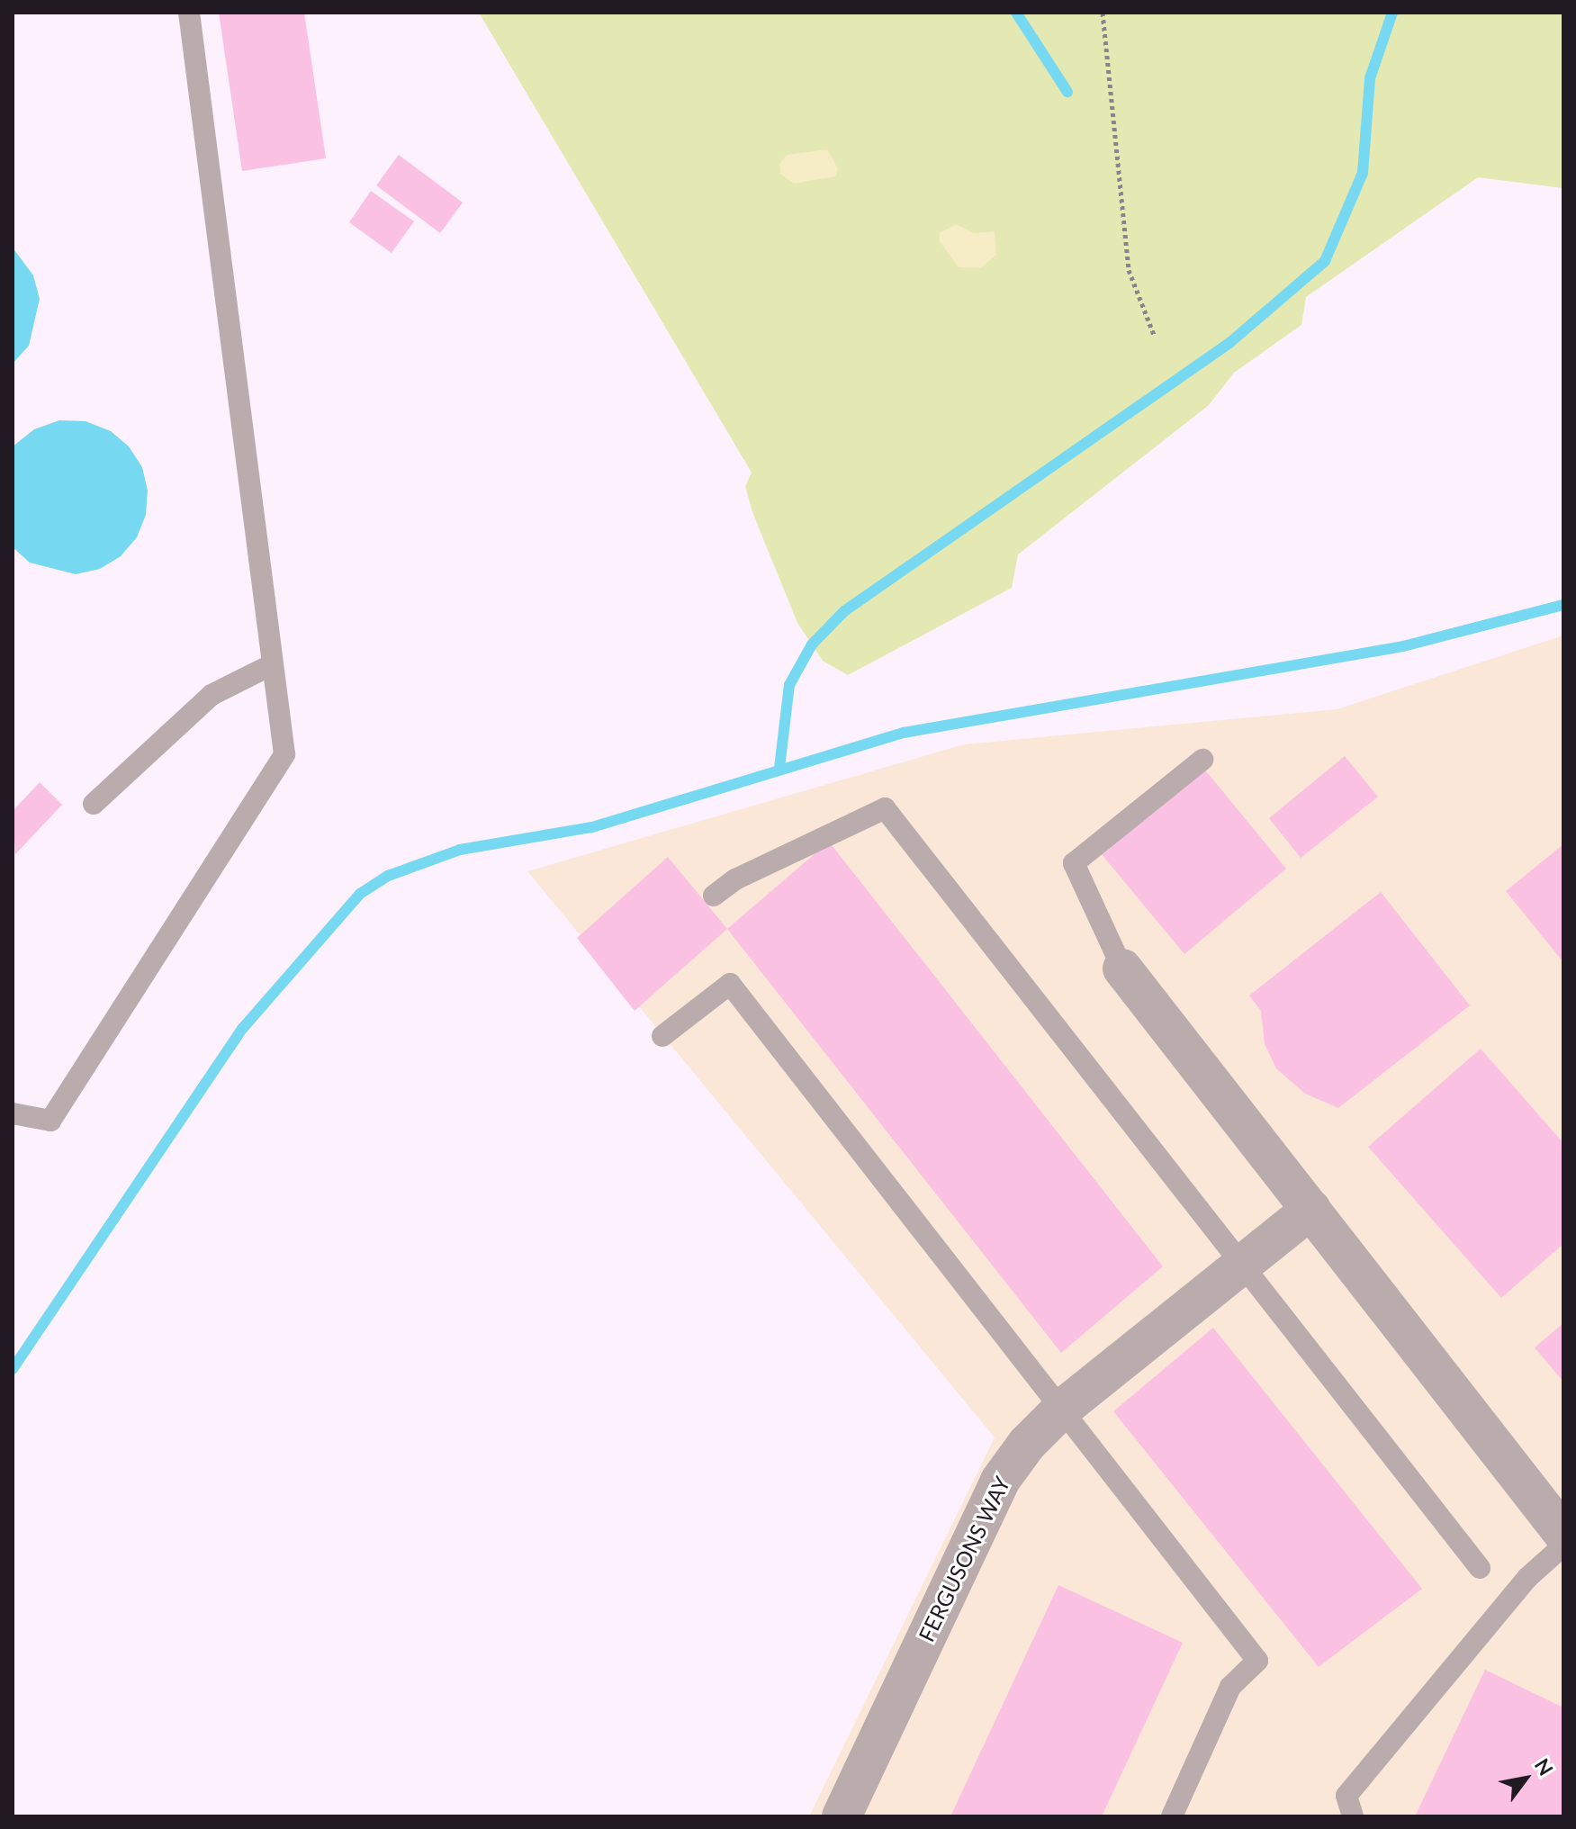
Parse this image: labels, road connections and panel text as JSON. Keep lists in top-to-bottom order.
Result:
{
  "streets": {
    "street": ["FERGUSONS WAY"]
  },
  "north": "top right"
}
